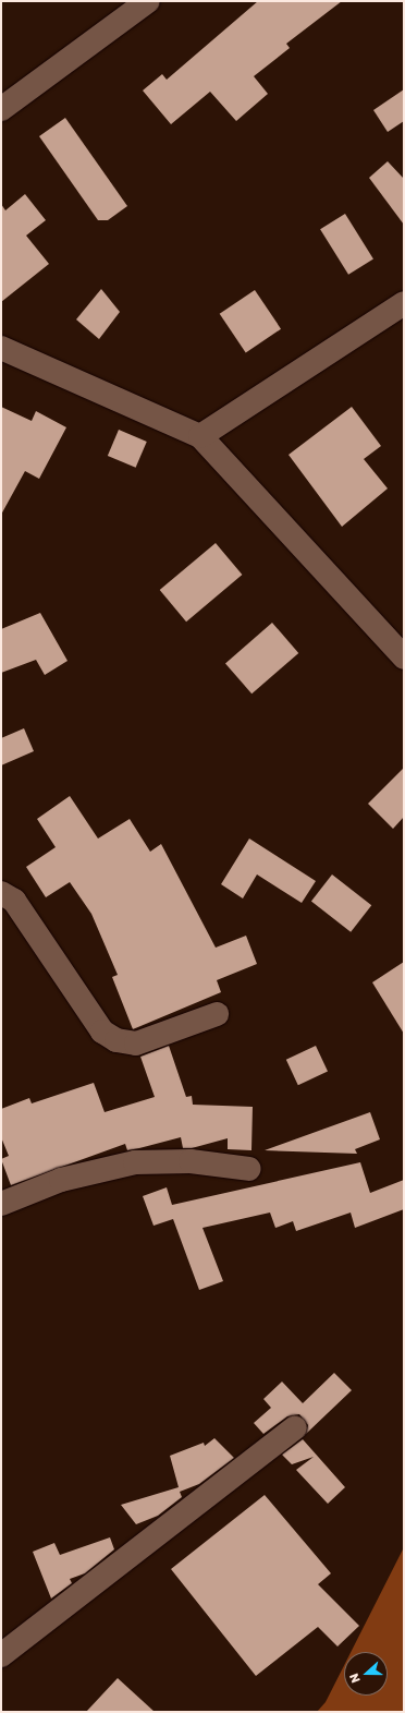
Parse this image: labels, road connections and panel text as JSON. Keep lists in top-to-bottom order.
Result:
{
  "north": "left"
}
